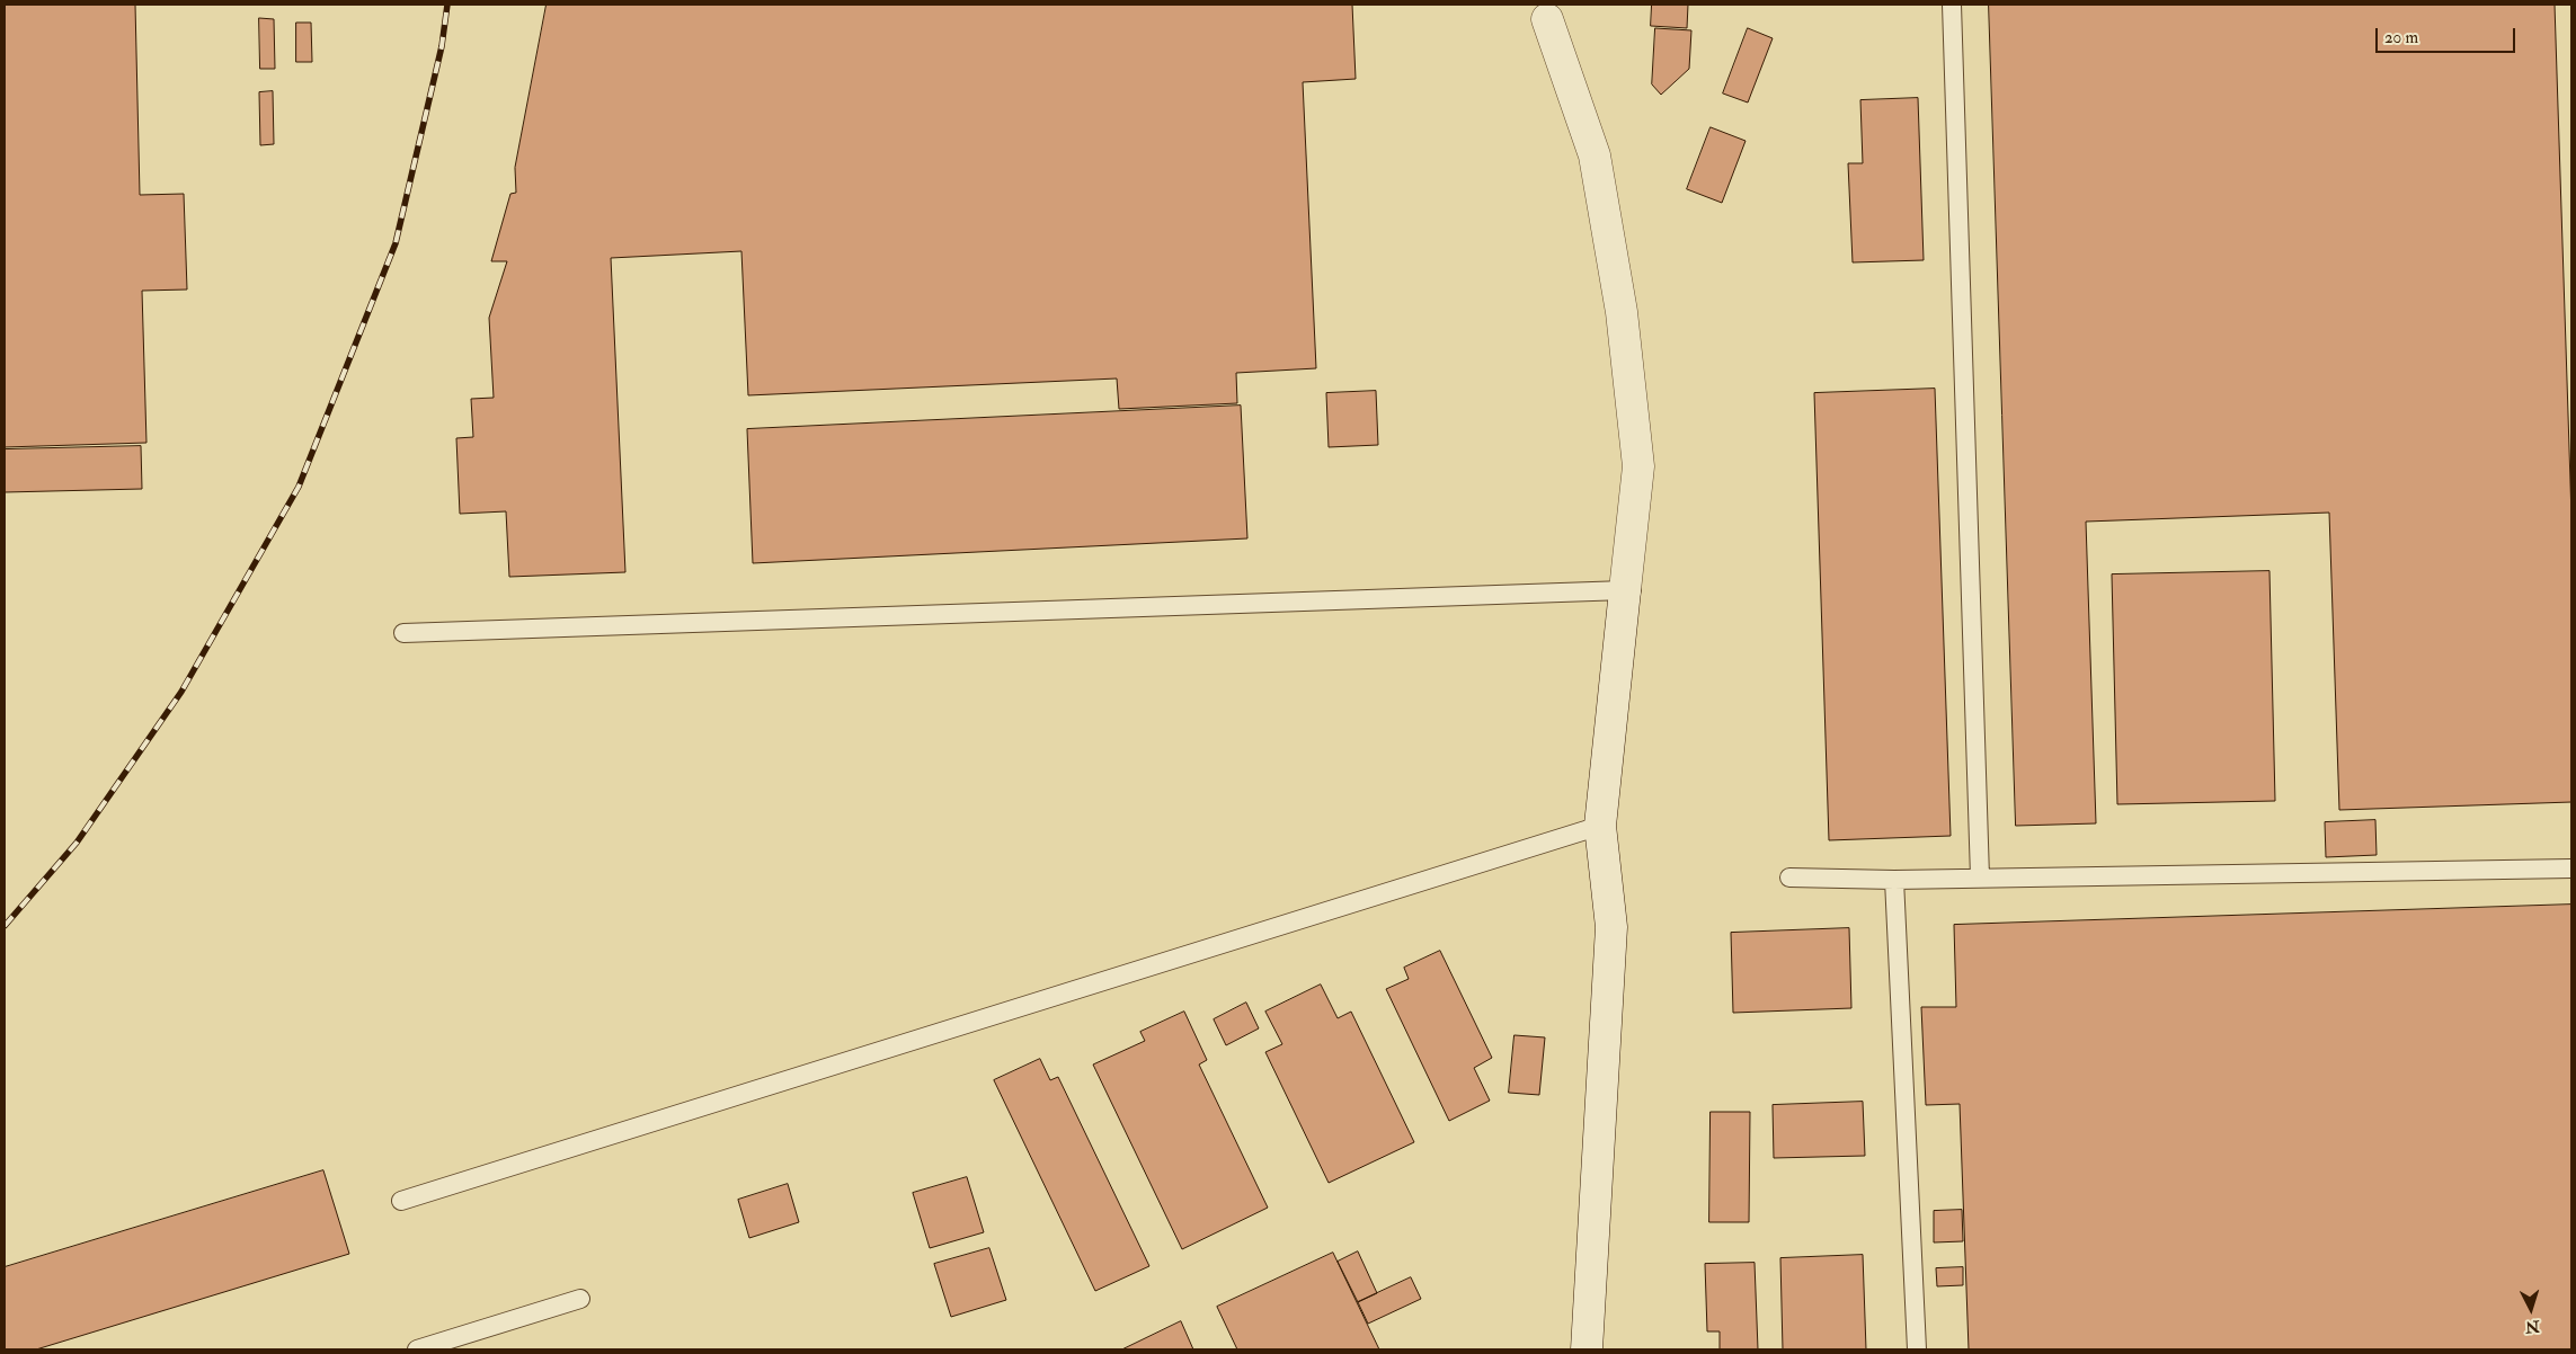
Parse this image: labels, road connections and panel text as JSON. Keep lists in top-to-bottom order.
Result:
{
  "scale_bar": "20 m",
  "north": "bottom"
}
